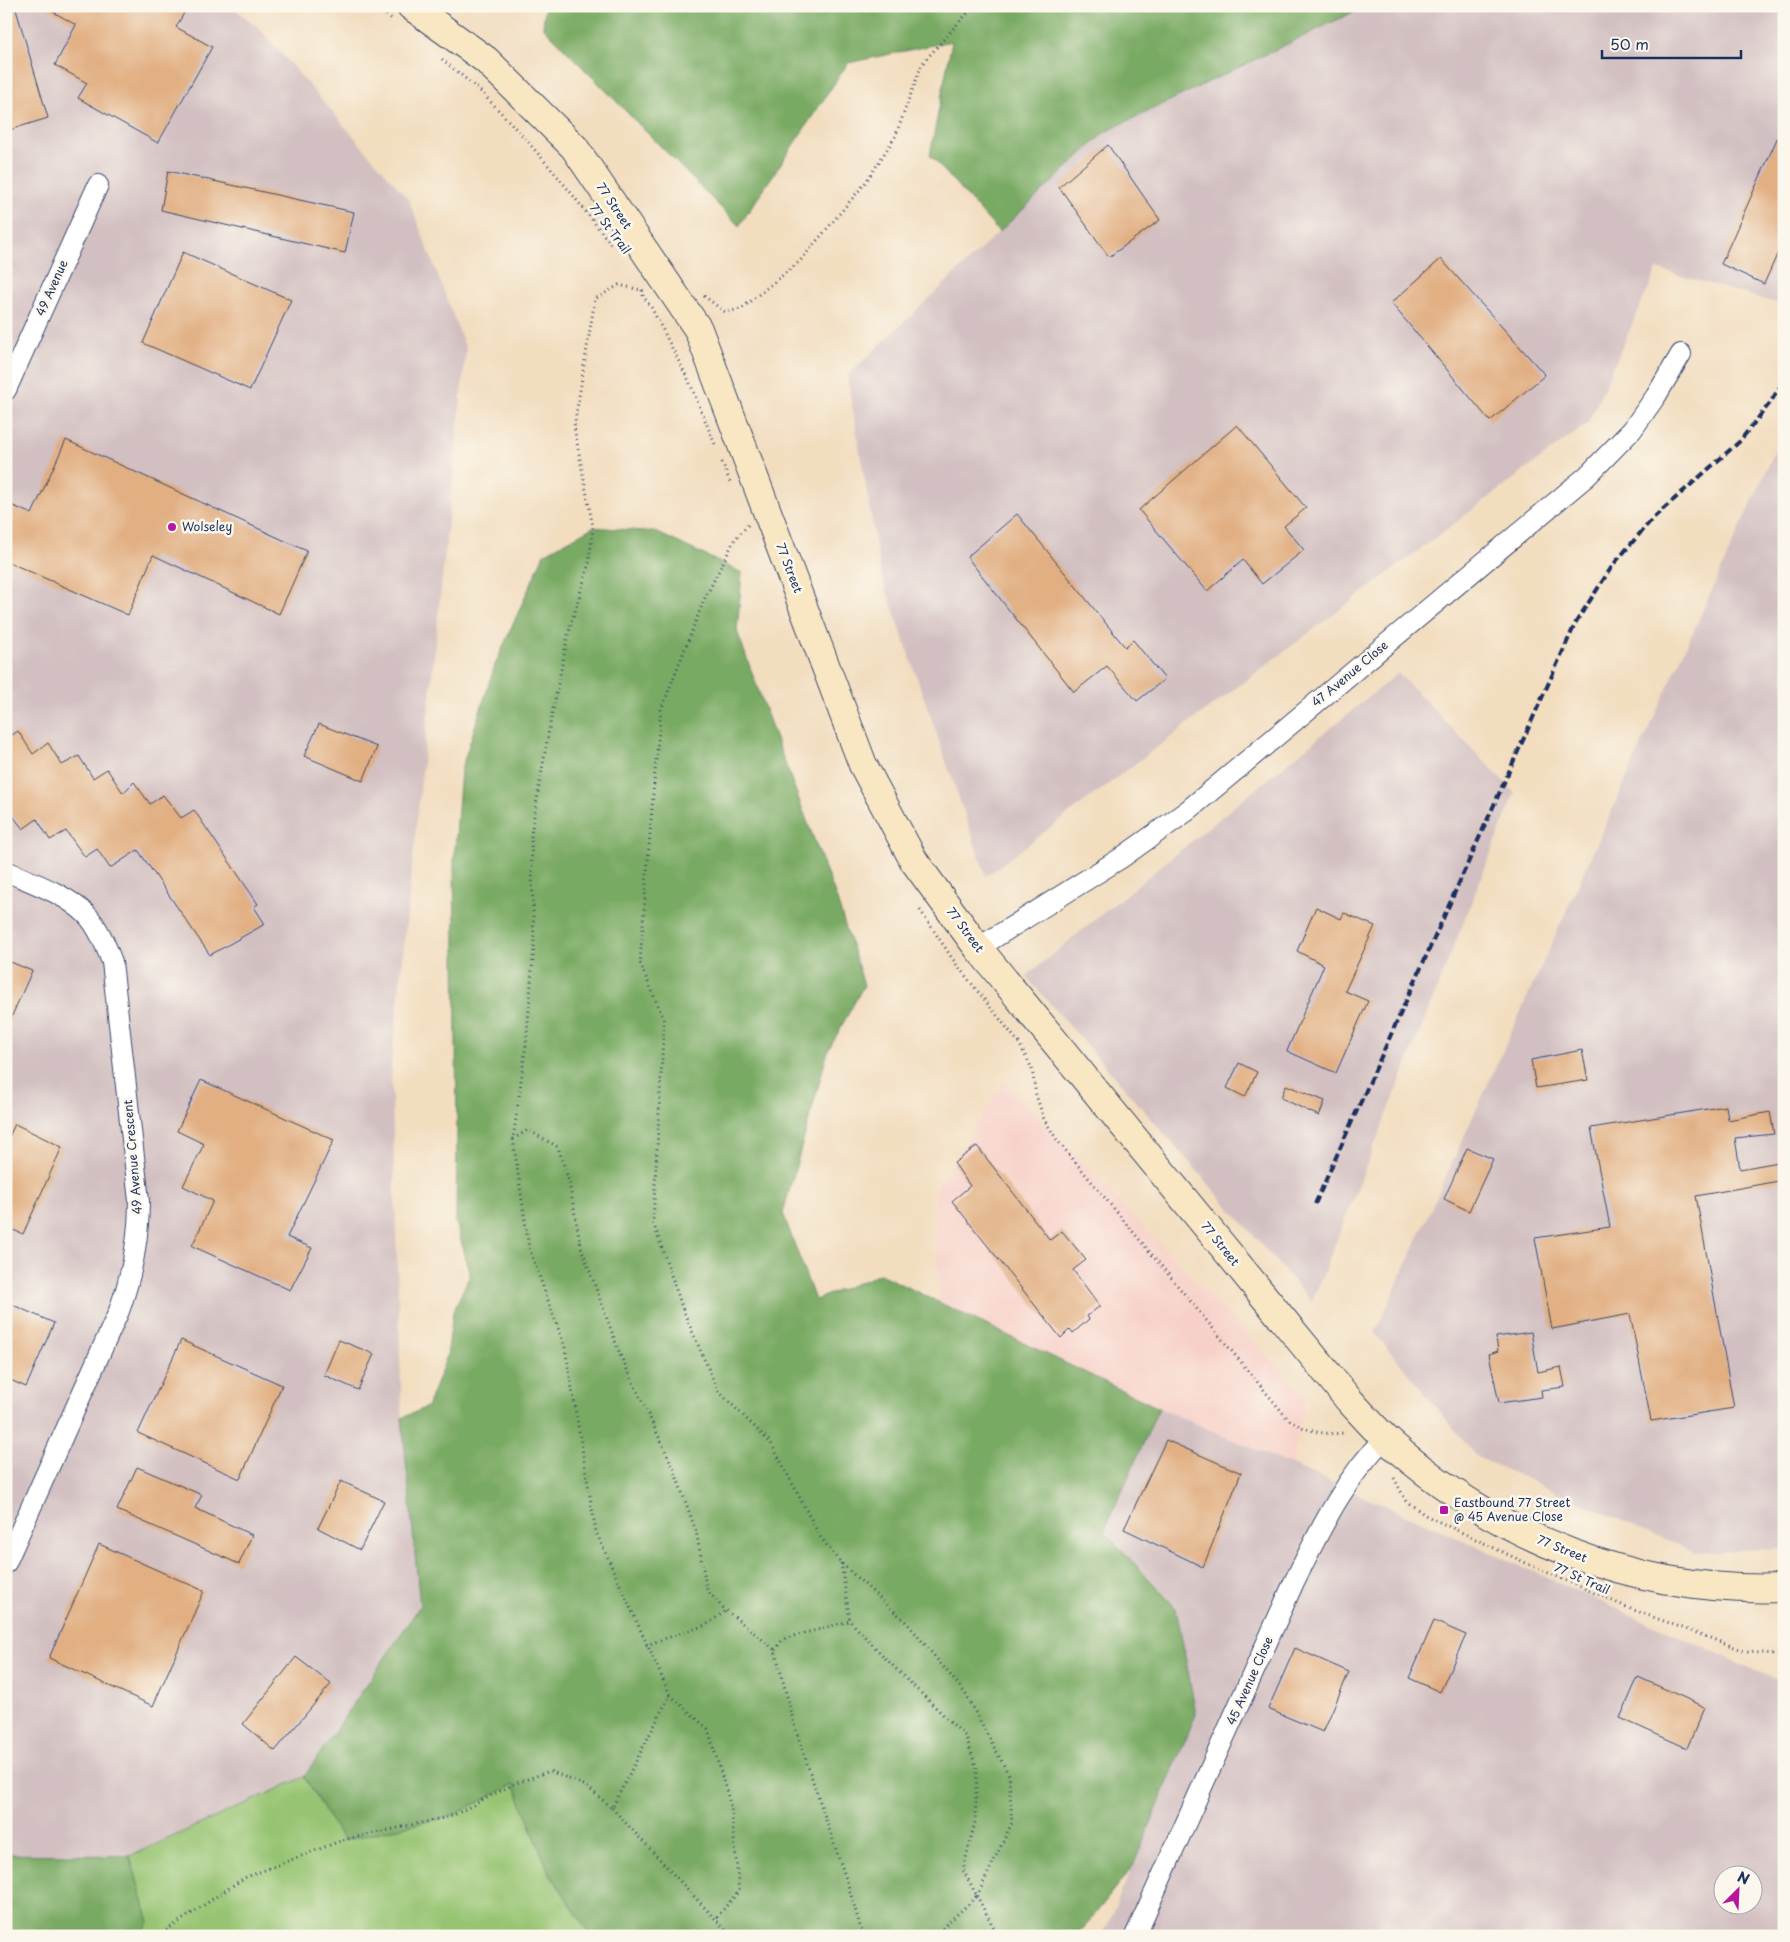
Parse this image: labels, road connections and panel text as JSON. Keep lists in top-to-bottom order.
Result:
{
  "streets": {
    "main road": ["77 Street"],
    "street": [
      "49 Avenue",
      "47 Avenue Close",
      "49 Avenue Crescent",
      "45 Avenue Close"
    ],
    "path": ["77 St Trail"]
  },
  "crossings": [
    ["77 Street", "47 Avenue Close"],
    ["77 Street", "45 Avenue Close"]
  ],
  "places": {
    "other": ["Wolseley"],
    "transit": ["Eastbound 77 Street @ 45 Avenue Close"]
  },
  "scale_bar": "50 m",
  "north": "top right"
}
